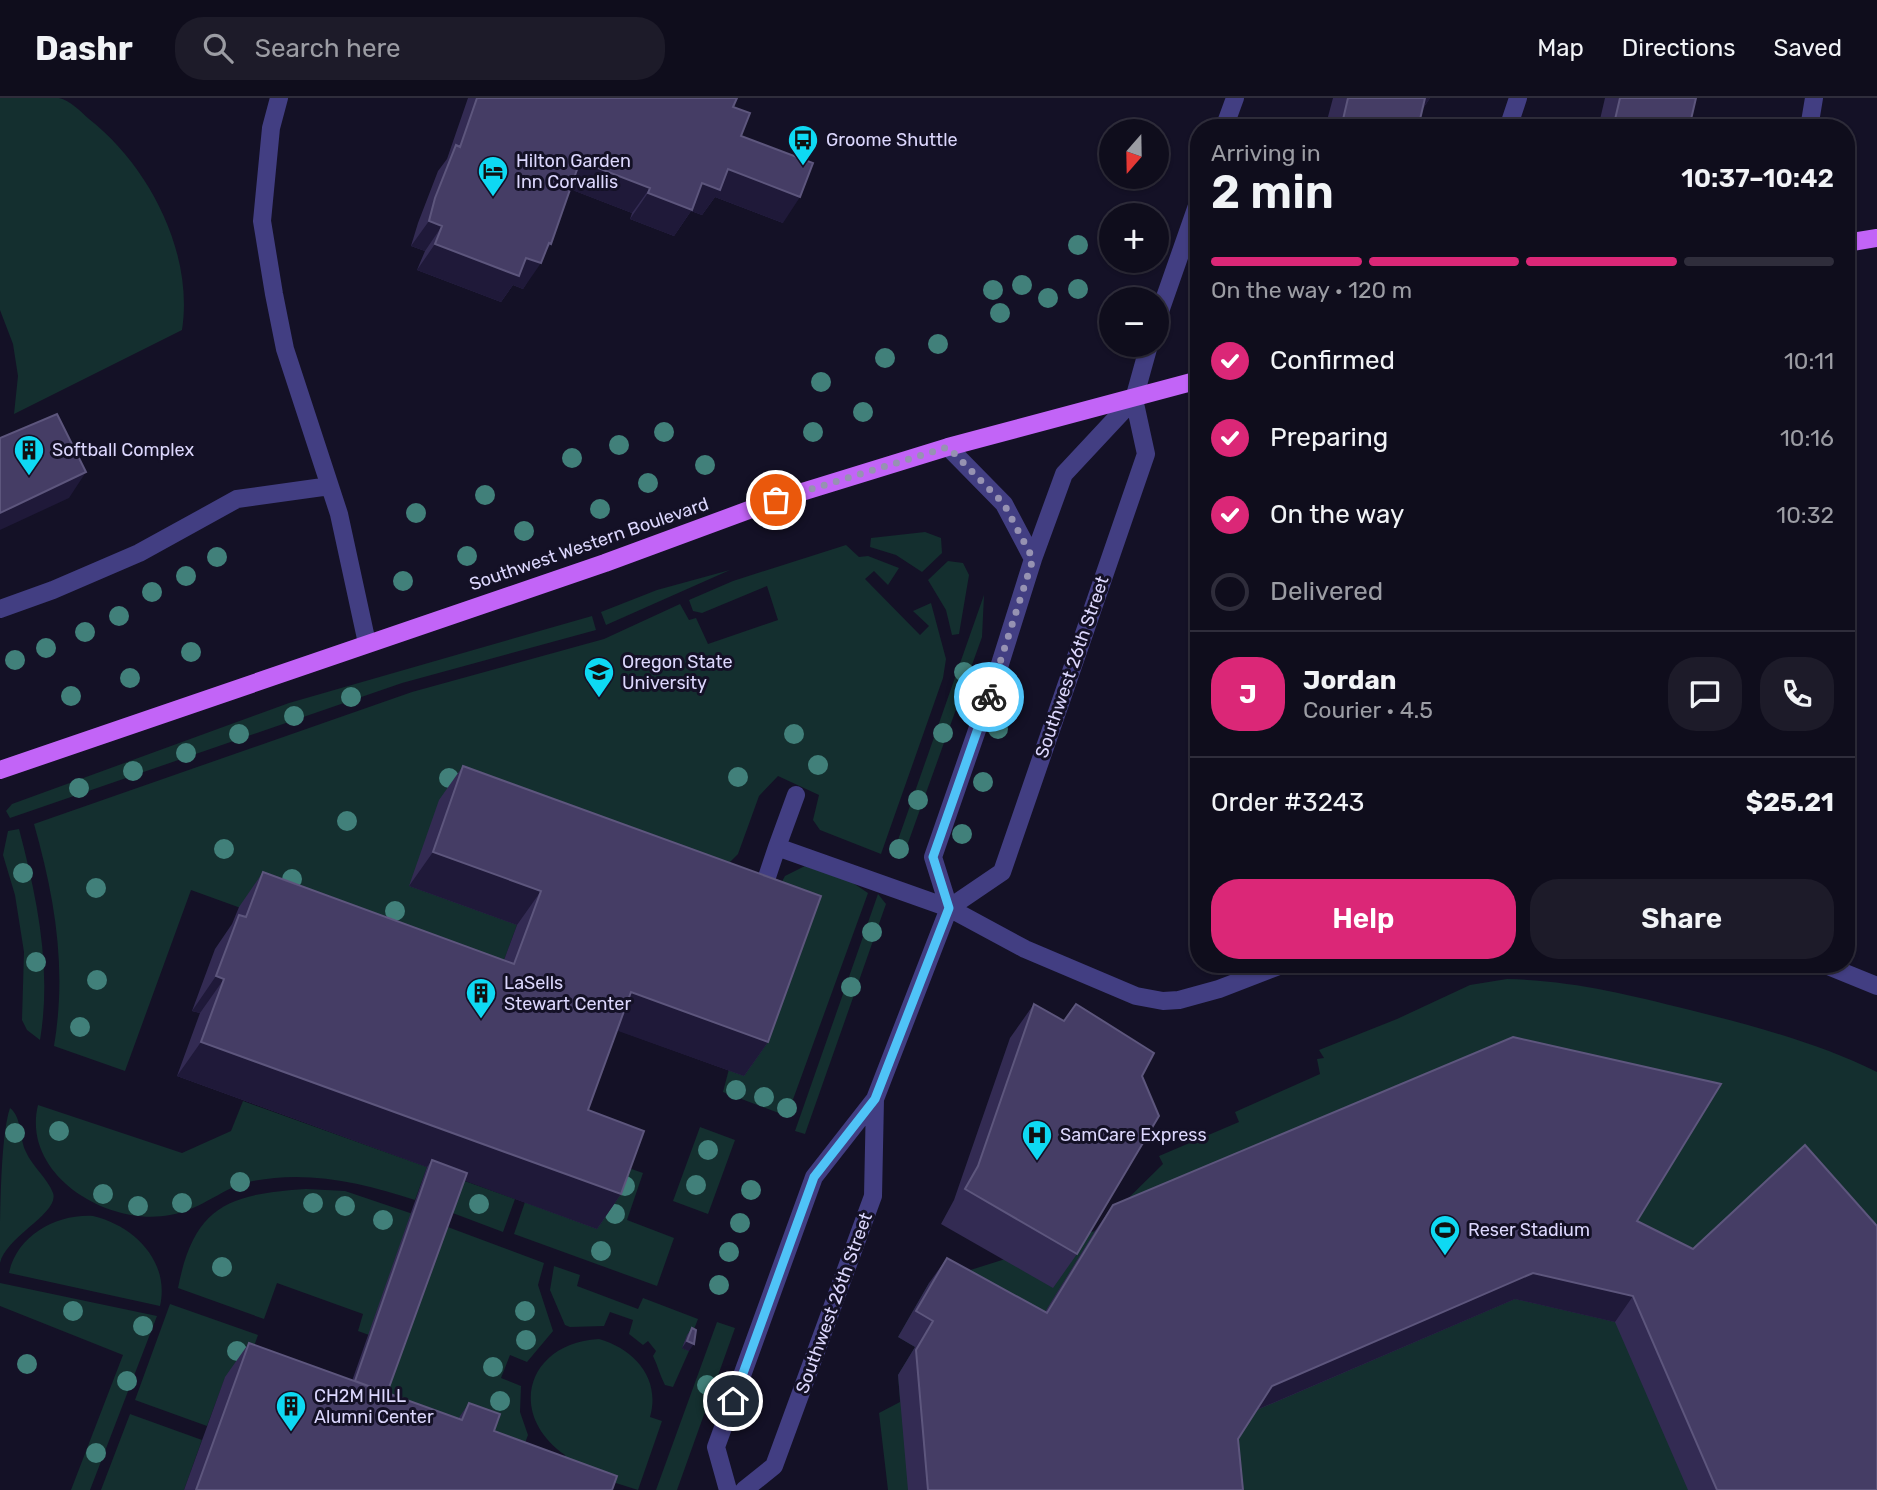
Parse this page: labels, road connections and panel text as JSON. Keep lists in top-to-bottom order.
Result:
{
  "streets": {
    "main road": ["Southwest Western Boulevard"],
    "street": ["Southwest 26th Street"]
  },
  "crossings": [
    ["Southwest Western Boulevard", "Southwest 26th Street"]
  ],
  "places": {
    "bus stop": ["Groome Shuttle"],
    "hotel": ["Hilton Garden Inn Corvallis"],
    "building": ["Softball Complex", "LaSells Stewart Center", "CH2M HILL Alumni Center"],
    "school or university": ["Oregon State University"],
    "hospital": ["SamCare Express"],
    "sports": ["Reser Stadium"]
  },
  "north": "bottom",
  "page": {
    "header": "Dashr",
    "search": "Search here",
    "nav": ["Map", "Directions", "Saved"],
    "map_buttons": ["+", "−"],
    "heading": ["2 min", "Arriving in", "10:37–10:42"],
    "panel": [
      "Jordan",
      "Courier · 4.5",
      "Order #3243",
      "$25.21"
    ],
    "bar": "On the way · 120 m",
    "list": [
      ["Confirmed", "10:11"],
      ["Preparing", "10:16"],
      ["On the way", "10:32"],
      "Delivered"
    ],
    "round": "J",
    "buttons": ["Help", "Share"]
  }
}
